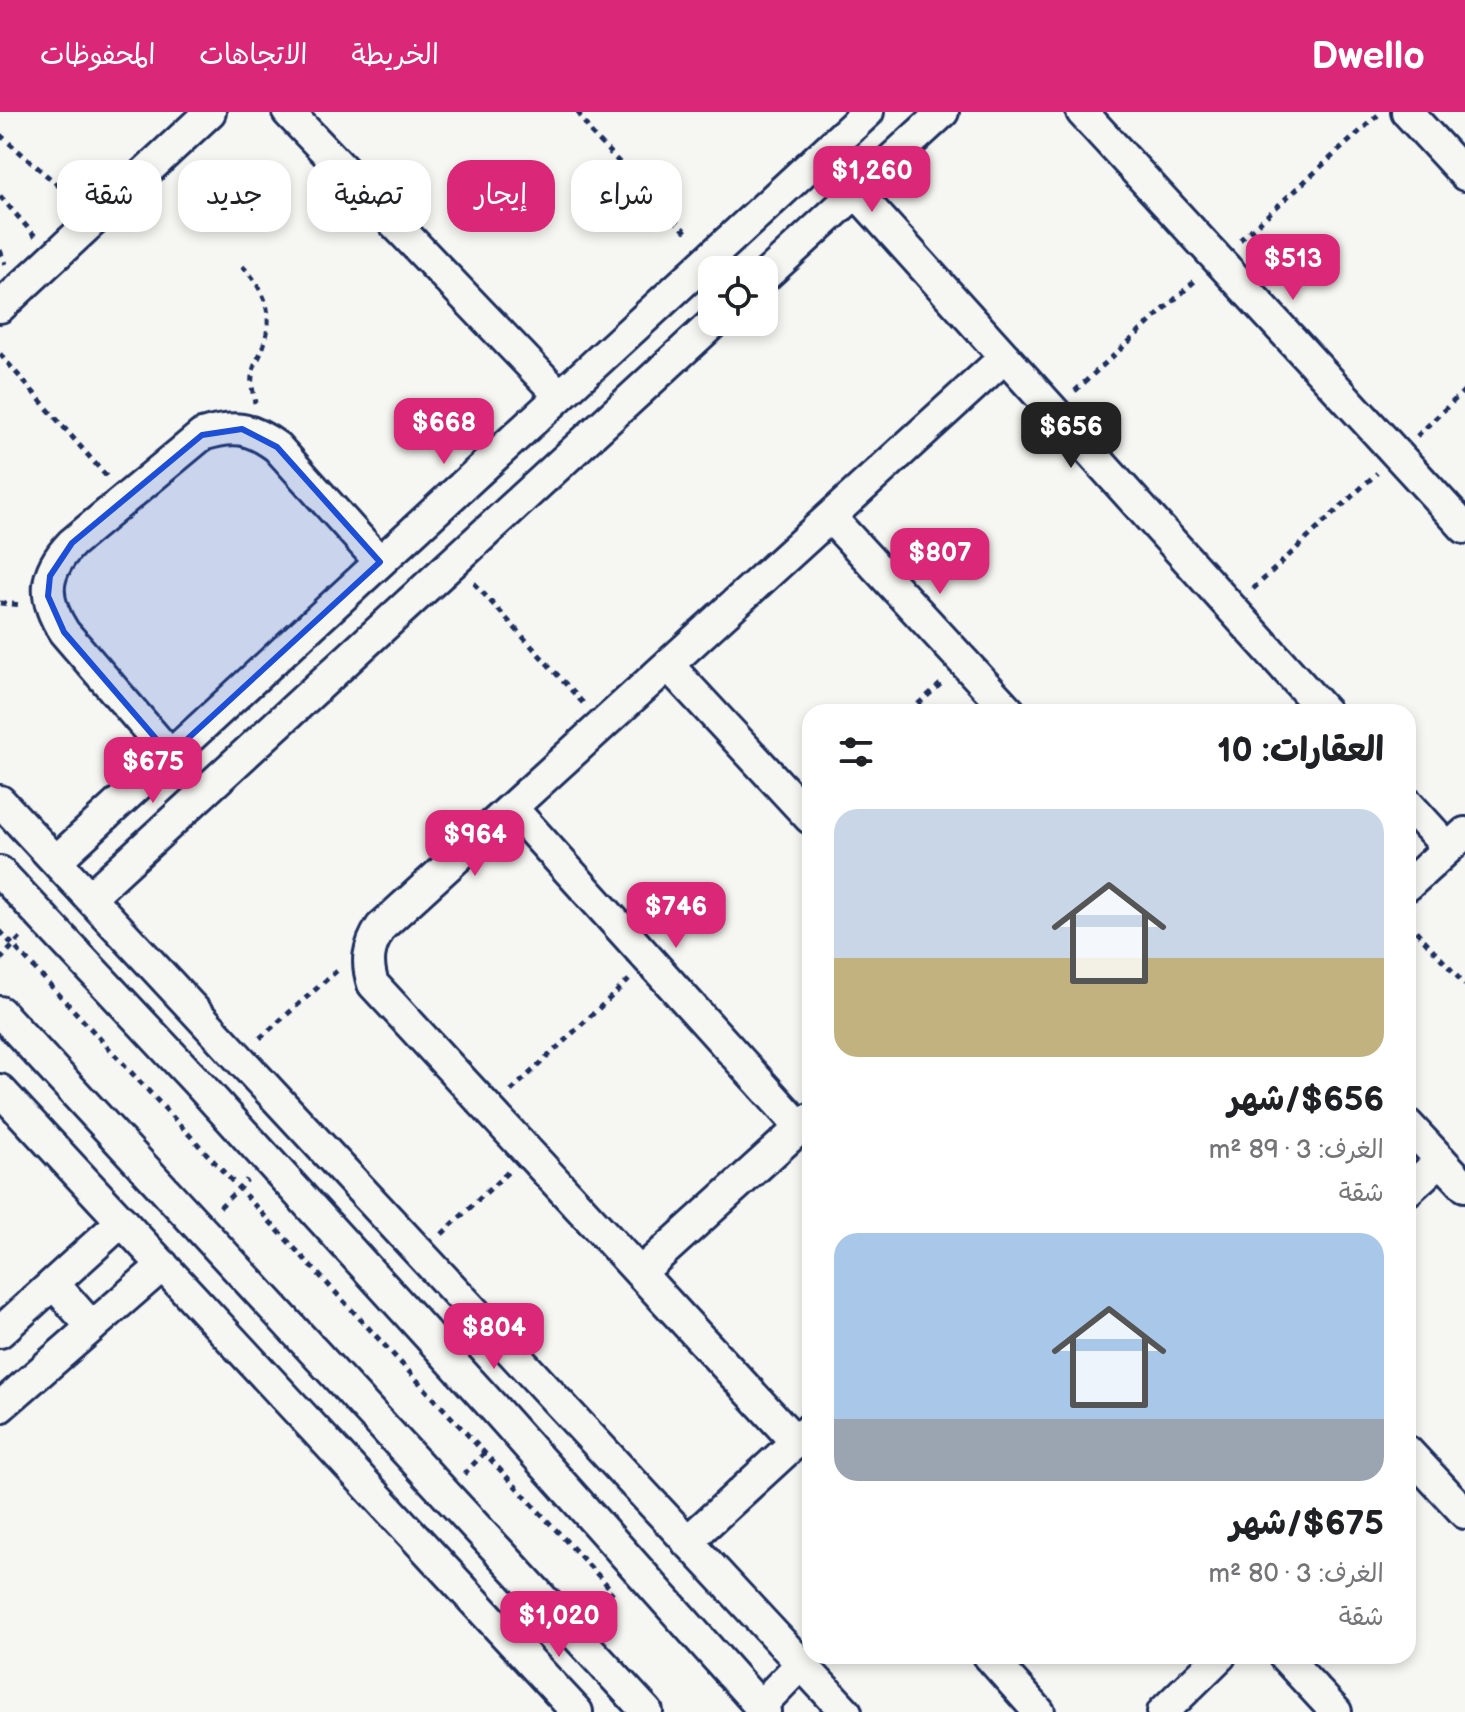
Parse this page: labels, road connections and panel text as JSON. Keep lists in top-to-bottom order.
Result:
{
  "page": {
    "header": "Dwello",
    "nav": ["الخريطة", "الاتجاهات", "المحفوظات"],
    "price": [
      "$1,260",
      "$513",
      "$668",
      "$656",
      "$807",
      "$675",
      "$964",
      "$746",
      "$804",
      "$1,020"
    ],
    "chip": [
      "شراء",
      "إيجار",
      "تصفية",
      "جديد",
      "شقة"
    ],
    "heading": "العقارات: 10",
    "list": [
      {
        "name": "$656/شهر",
        "note": "الغرف: 3 · 89 m² · شقة"
      },
      {
        "name": "$675/شهر",
        "note": "الغرف: 3 · 80 m² · شقة"
      }
    ]
  }
}
